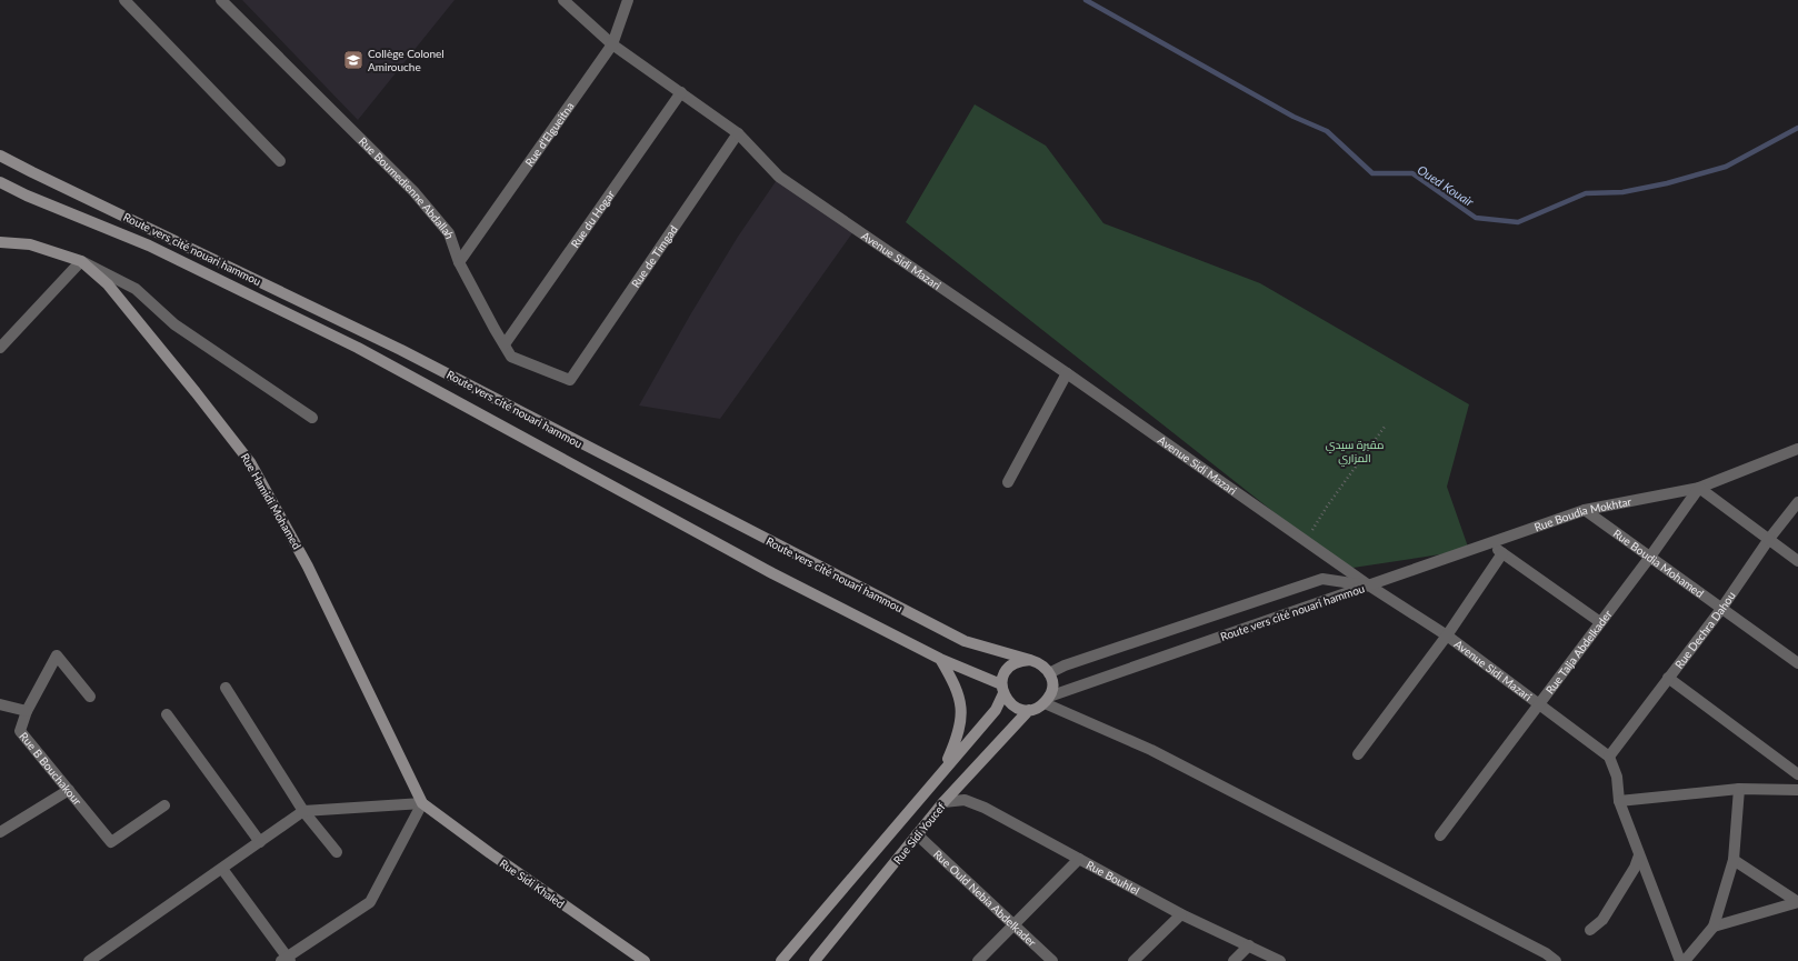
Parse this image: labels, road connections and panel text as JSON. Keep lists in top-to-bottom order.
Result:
{
  "streets": {
    "main road": [
      "Route vers cité nouari hammou",
      "Rue Hamidi Mohamed",
      "Rue Sidi Youcef",
      "Rue Sidi Khaled"
    ],
    "street": [
      "Rue d'Elgueitna",
      "Rue Boumedienne Abdallah",
      "Rue du Hogar",
      "Rue de Timgad",
      "Avenue Sidi Mazari",
      "Rue Boudia Mokhtar",
      "Rue Boudia Mohamed",
      "Rue Dechra Dahou",
      "Rue Talja Abdelkader",
      "Rue B Bouchakour",
      "Rue Bouhlel",
      "Rue Ould Nebia Abdelkader"
    ]
  },
  "crossings": [
    ["Rue d'Elgueitna", "Rue Boumedienne Abdallah"],
    ["Rue d'Elgueitna", "Avenue Sidi Mazari"],
    ["Rue Boumedienne Abdallah", "Rue du Hogar"],
    ["Rue Boumedienne Abdallah", "Rue de Timgad"],
    ["Rue du Hogar", "Avenue Sidi Mazari"],
    ["Route vers cité nouari hammou", "Avenue Sidi Mazari"],
    ["Route vers cité nouari hammou", "Rue Boudia Mokhtar"],
    ["Route vers cité nouari hammou", "Rue Sidi Youcef"],
    ["Rue de Timgad", "Avenue Sidi Mazari"],
    ["Avenue Sidi Mazari", "Rue Boudia Mokhtar"],
    ["Avenue Sidi Mazari", "Rue Dechra Dahou"],
    ["Avenue Sidi Mazari", "Rue Talja Abdelkader"],
    ["Rue Hamidi Mohamed", "Rue Sidi Khaled"],
    ["Rue Boudia Mokhtar", "Rue Boudia Mohamed"],
    ["Rue Boudia Mokhtar", "Rue Talja Abdelkader"],
    ["Rue Boudia Mohamed", "Rue Dechra Dahou"],
    ["Rue Boudia Mohamed", "Rue Talja Abdelkader"],
    ["Rue Sidi Youcef", "Rue Bouhlel"],
    ["Rue Sidi Youcef", "Rue Ould Nebia Abdelkader"]
  ],
  "water": ["Oued Kouair"],
  "parks": ["مقبرة سيدي المزاري"],
  "places": {
    "school or university": ["Collège Colonel Amirouche"]
  }
}
